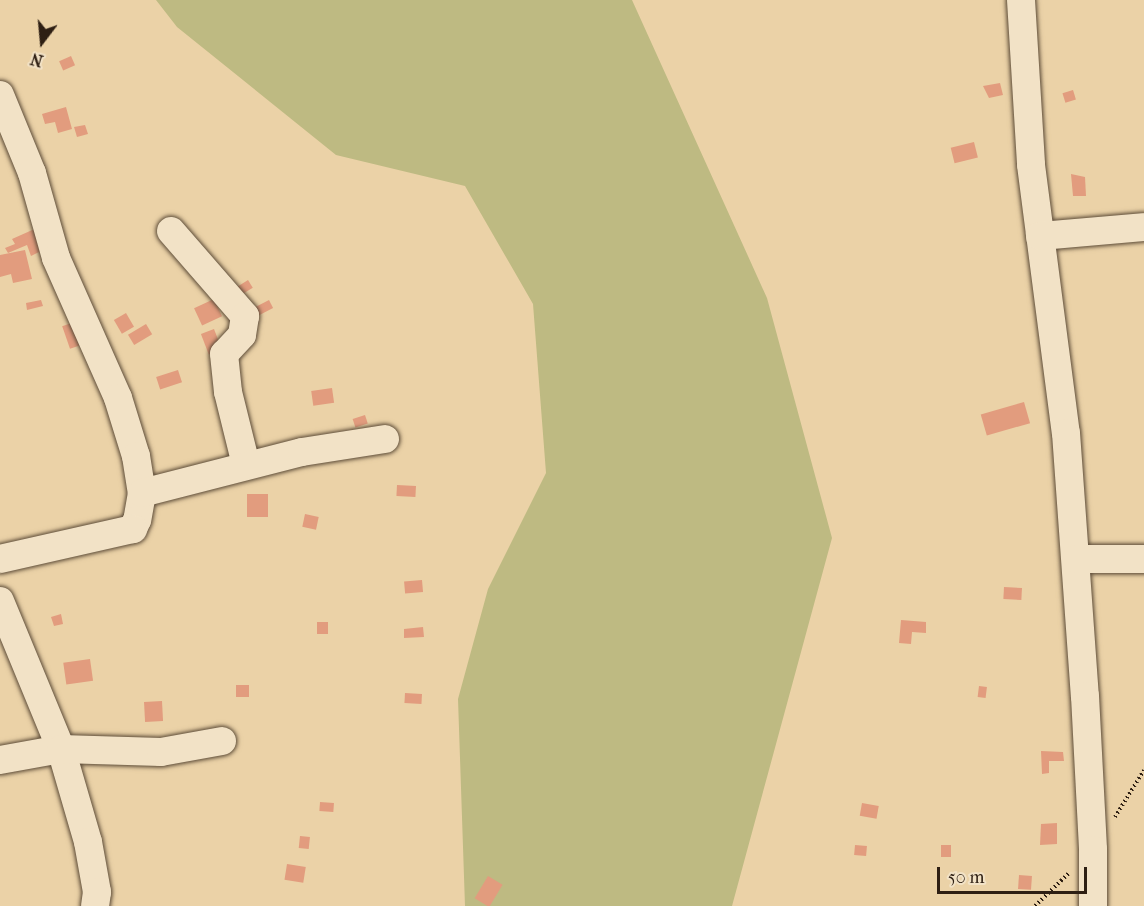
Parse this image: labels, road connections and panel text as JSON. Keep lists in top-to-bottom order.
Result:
{
  "scale_bar": "50 m",
  "north": "bottom"
}
